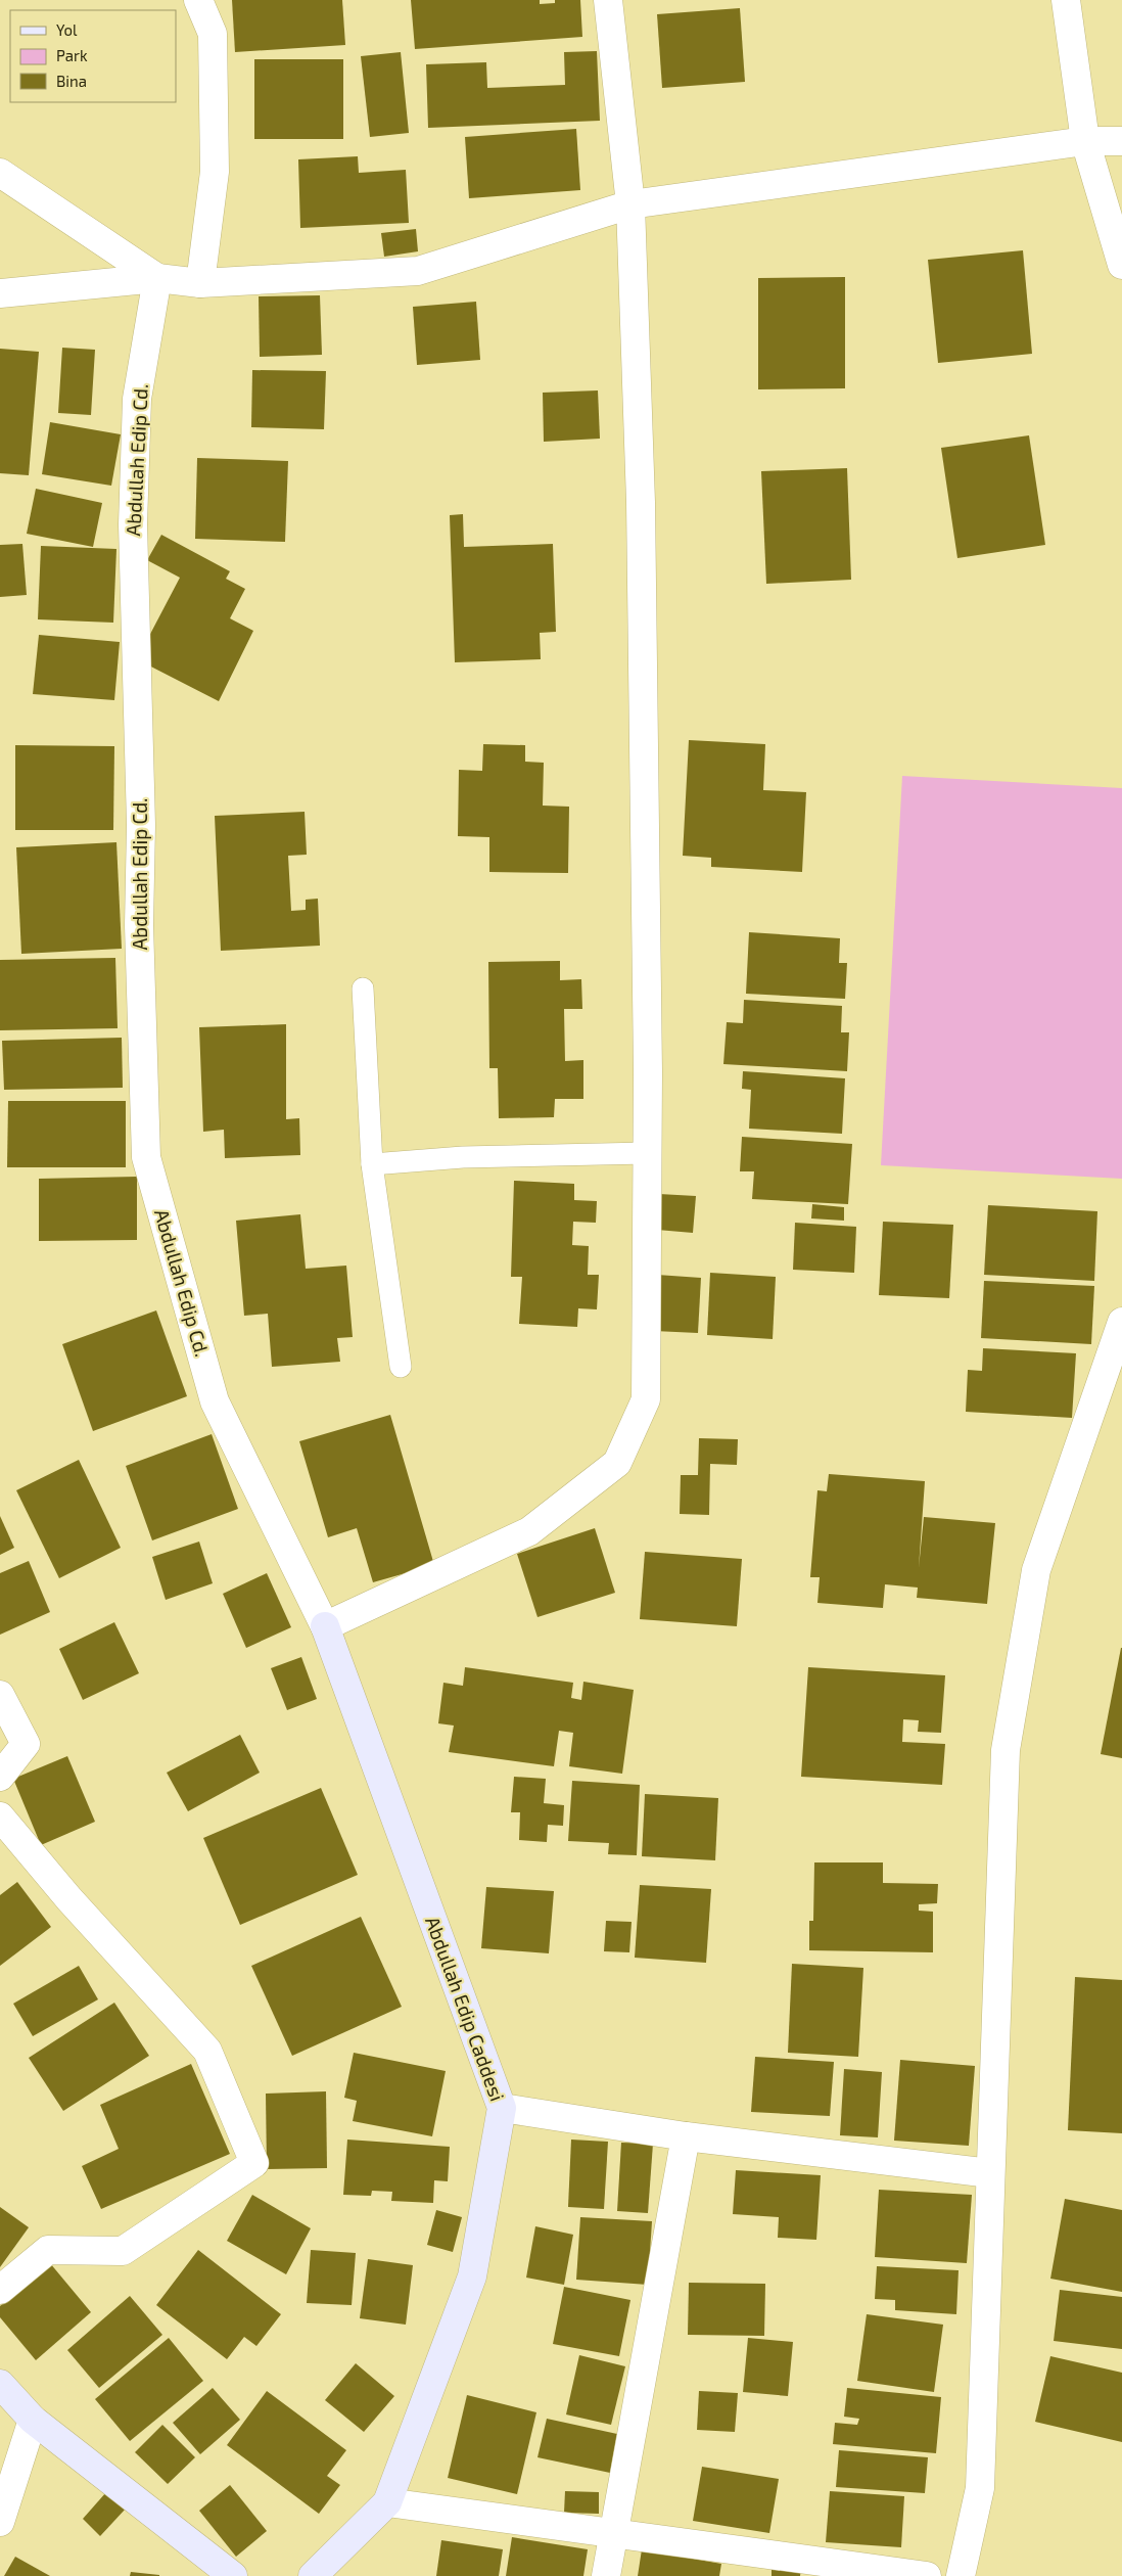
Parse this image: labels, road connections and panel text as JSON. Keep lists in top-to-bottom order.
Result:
{
  "streets": {
    "street": ["Abdullah Edip Cd.", "Abdullah Edip Caddesi"]
  },
  "crossings": [
    ["Abdullah Edip Cd.", "Abdullah Edip Caddesi"]
  ],
  "legend": ["Yol", "Park", "Bina"]
}
